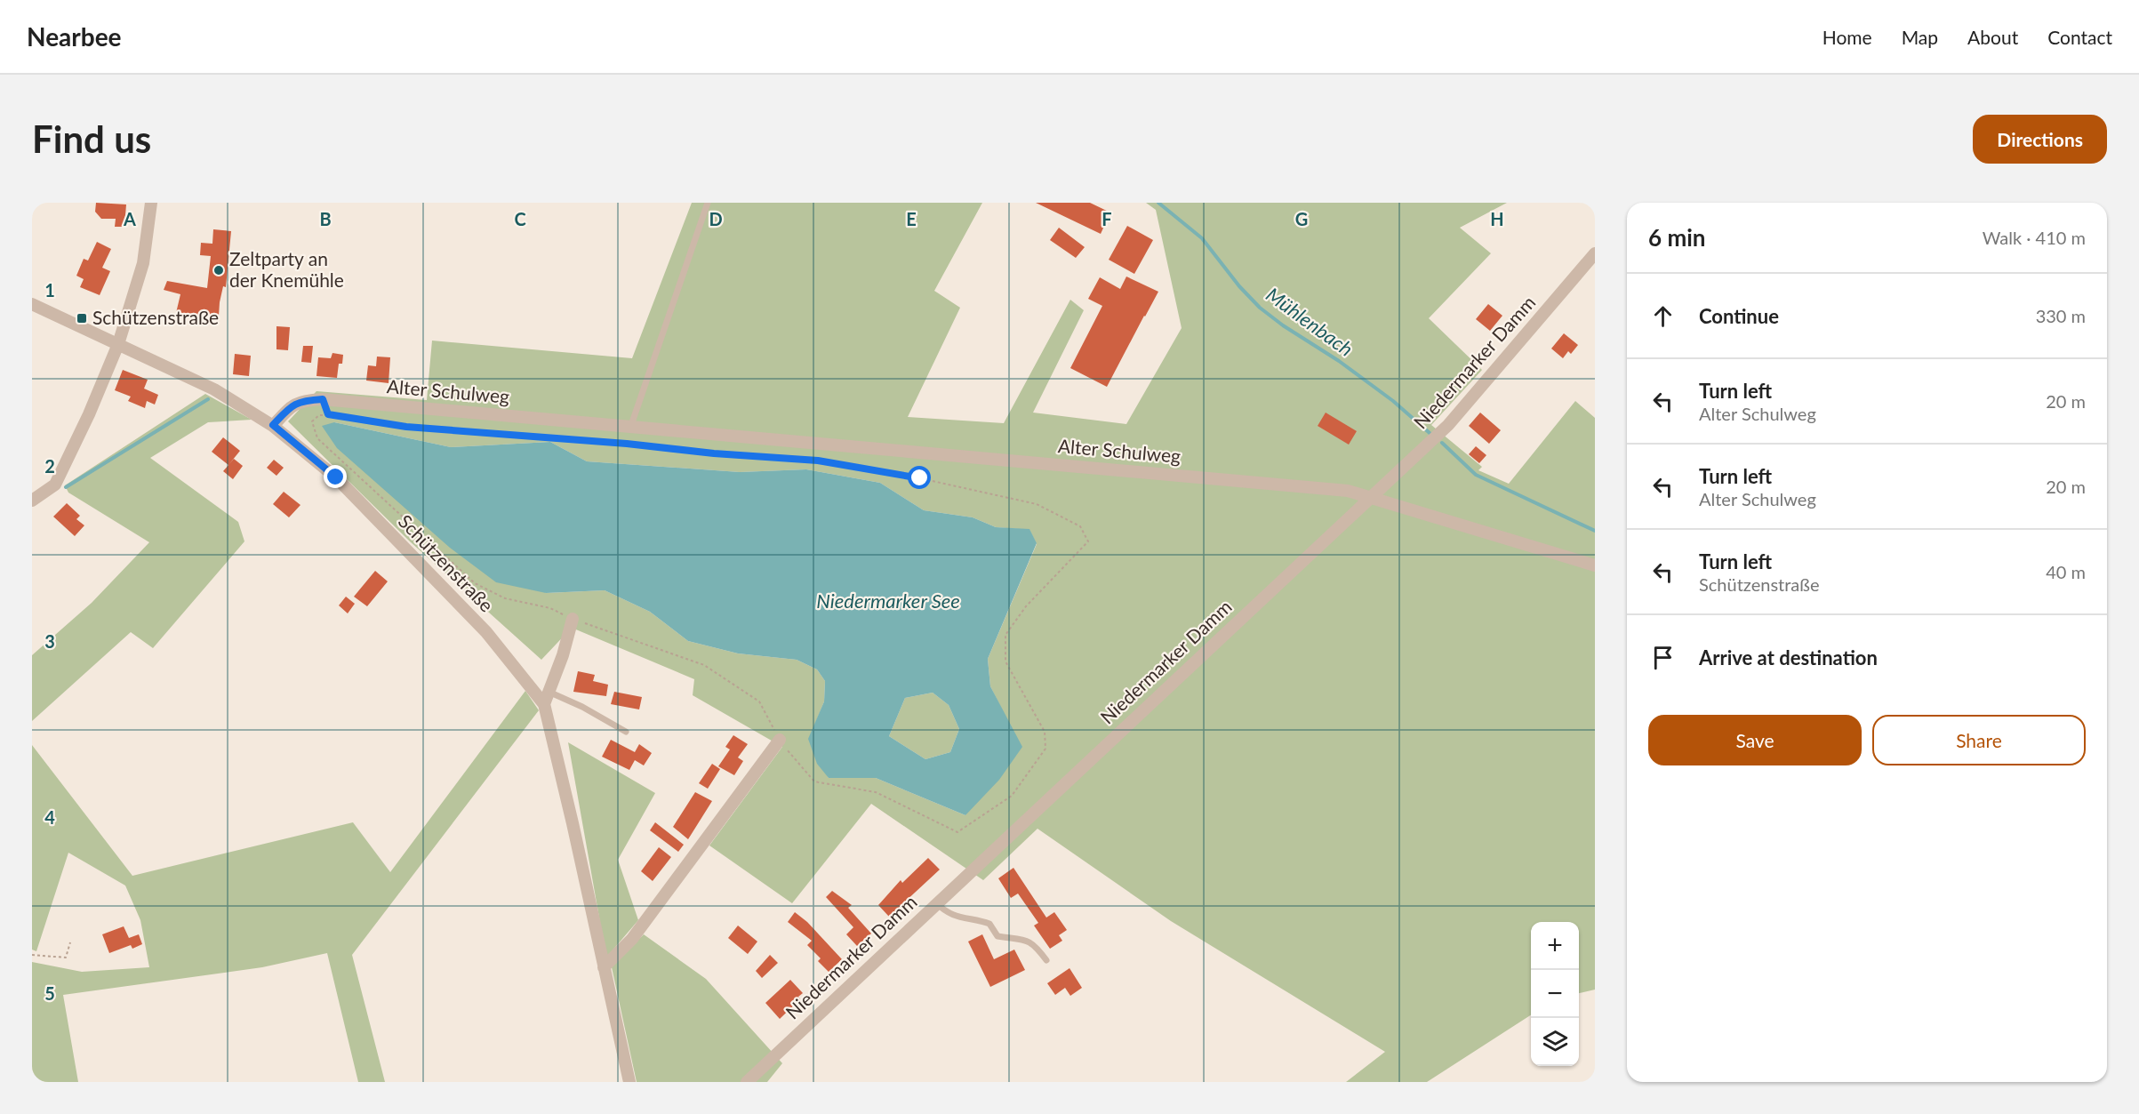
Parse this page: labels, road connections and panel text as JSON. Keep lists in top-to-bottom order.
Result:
{
  "streets": {
    "street": ["Niedermarker Damm", "Alter Schulweg", "Schützenstraße"]
  },
  "crossings": [
    ["Niedermarker Damm", "Alter Schulweg"],
    ["Alter Schulweg", "Schützenstraße"]
  ],
  "water": ["Mühlenbach", "Niedermarker See"],
  "places": {
    "other": ["Zeltparty an der Knemühle"],
    "transit": ["Schützenstraße"]
  },
  "page": {
    "header": "Nearbee",
    "nav": [
      "Home",
      "Map",
      "About",
      "Contact"
    ],
    "buttons": [
      "Directions",
      ["Save", "Share"]
    ],
    "title": "Find us",
    "heading": ["6 min", "Walk · 410 m"],
    "list": [
      ["Continue", "330 m"],
      ["Turn left", "Alter Schulweg", "20 m"],
      ["Turn left", "Alter Schulweg", "20 m"],
      ["Turn left", "Schützenstraße", "40 m"],
      "Arrive at destination"
    ],
    "map_buttons": ["+", "−"]
  },
  "grid": {
    "columns": [
      "A",
      "B",
      "C",
      "D",
      "E",
      "F",
      "G",
      "H"
    ],
    "rows": [
      "1",
      "2",
      "3",
      "4",
      "5"
    ]
  }
}
